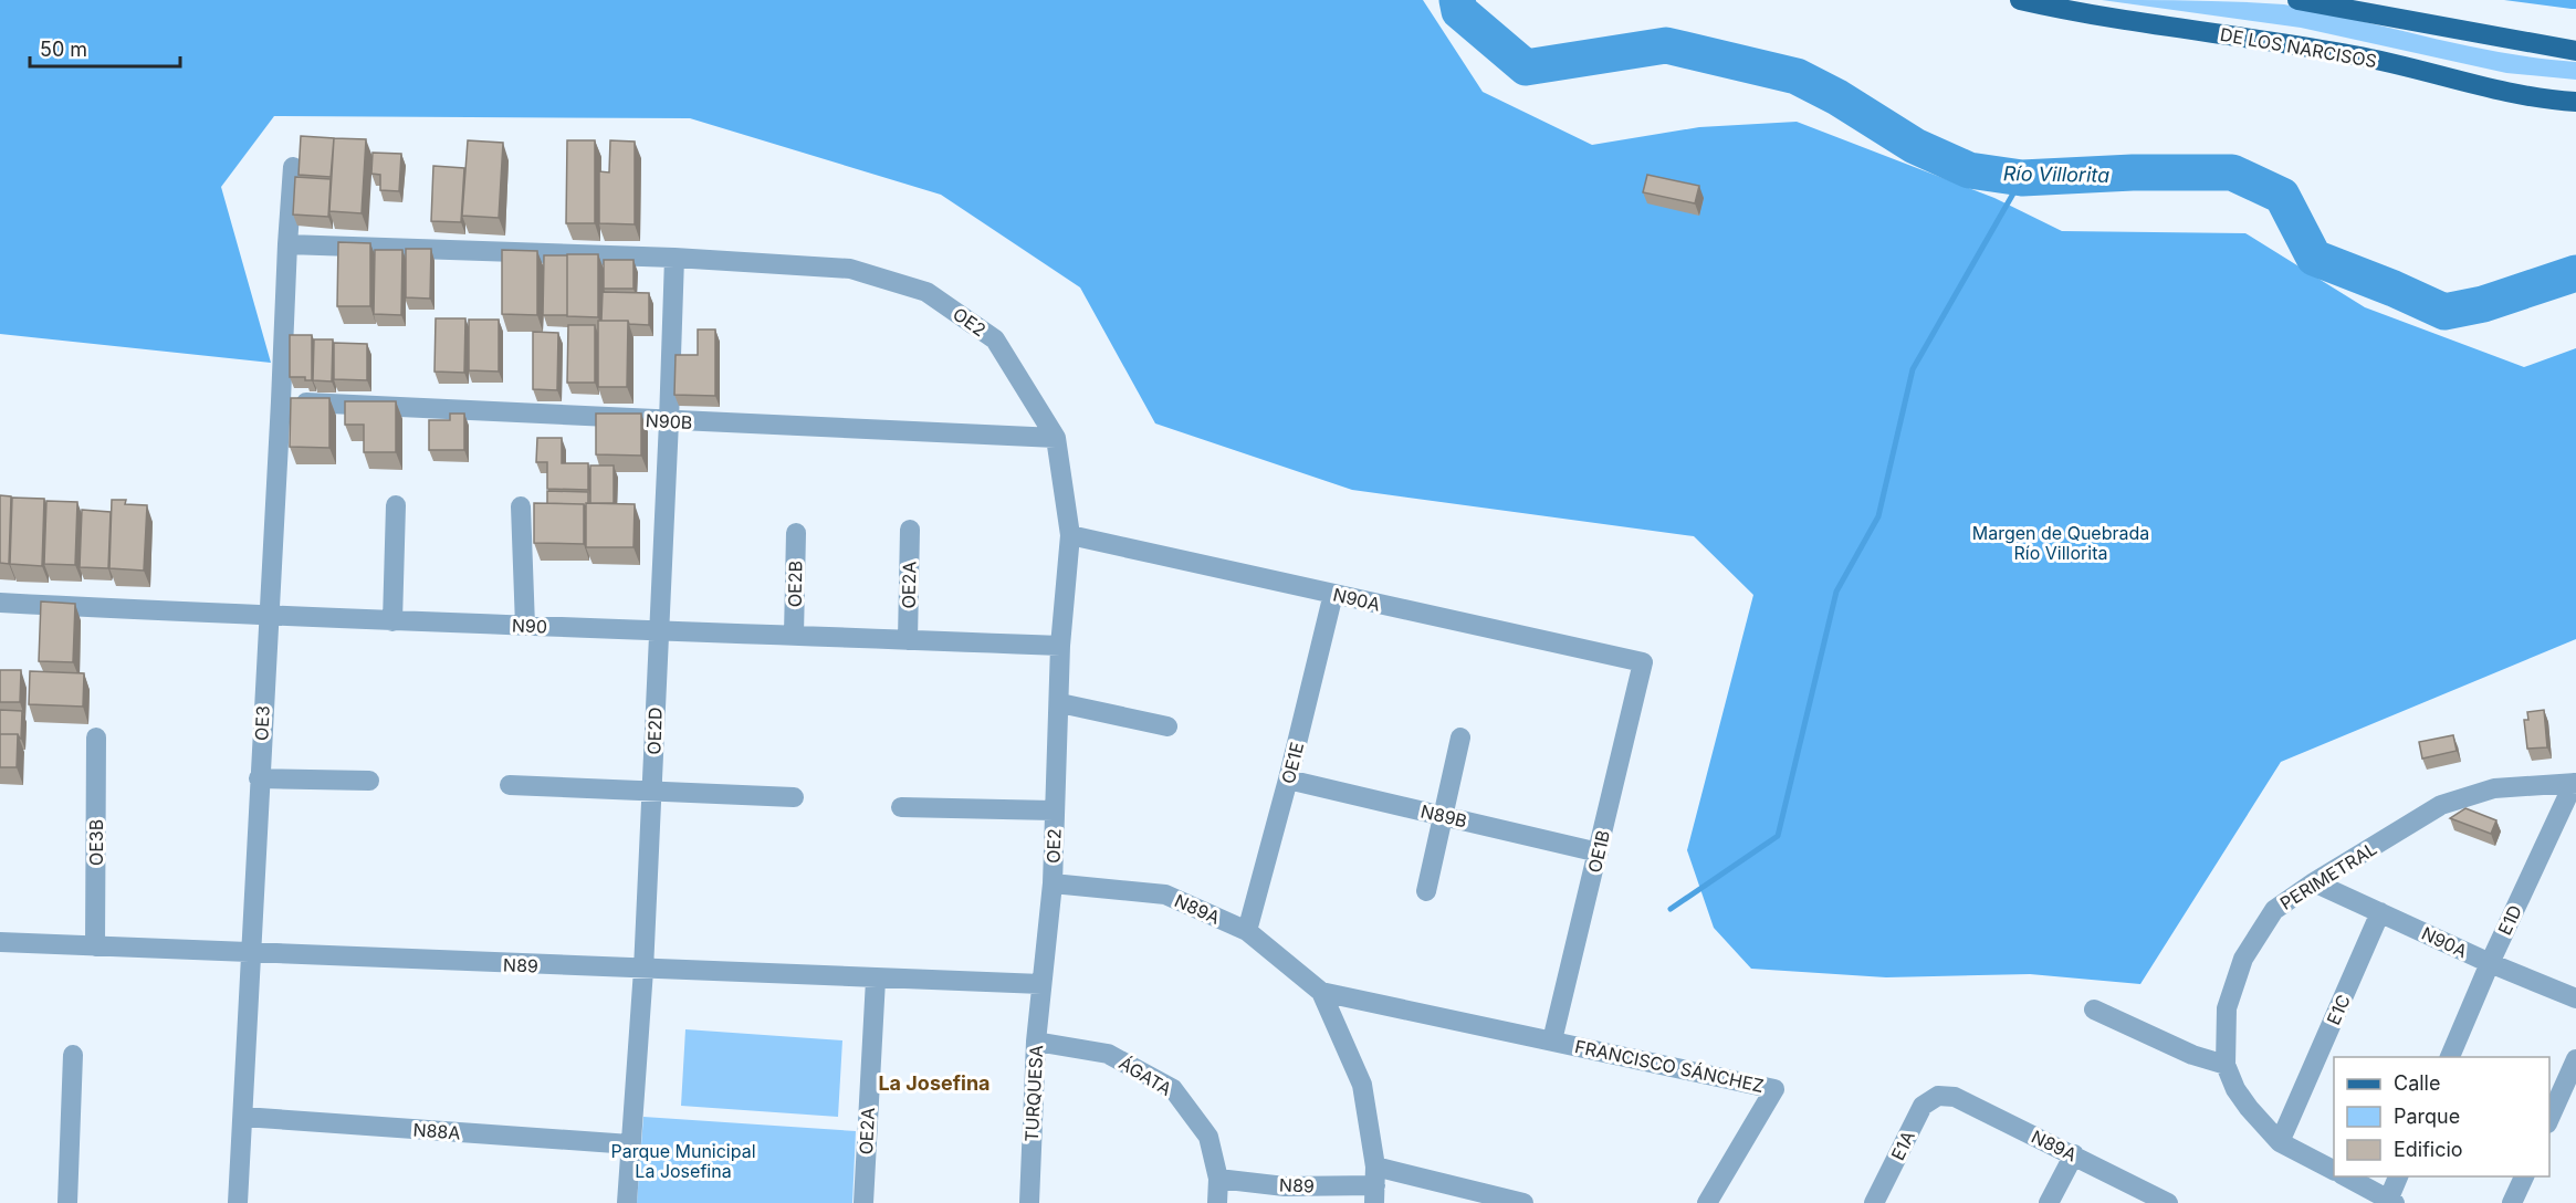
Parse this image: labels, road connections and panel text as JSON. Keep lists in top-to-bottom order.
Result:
{
  "streets": {
    "main road": ["DE LOS NARCISOS"],
    "street": [
      "OE2",
      "N90B",
      "OE2B",
      "OE2A",
      "N90A",
      "N90",
      "OE3",
      "OE2D",
      "OE1E",
      "N89B",
      "OE3B",
      "OE1B",
      "PERIMETRAL",
      "N89A",
      "E1D",
      "N89",
      "E1C",
      "FRANCISCO SÁNCHEZ",
      "ÁGATA",
      "TURQUESA",
      "N88A",
      "E1A"
    ]
  },
  "crossings": [
    ["OE2", "N90B"],
    ["OE2", "N90A"],
    ["OE2", "N90"],
    ["OE2", "OE3"],
    ["OE2", "OE2D"],
    ["OE2", "N89A"],
    ["OE2", "N89"],
    ["OE2", "TURQUESA"],
    ["N90B", "OE3"],
    ["N90B", "OE2D"],
    ["OE2B", "N90"],
    ["OE2A", "N90"],
    ["OE2A", "N89"],
    ["N90A", "OE1E"],
    ["N90A", "OE1B"],
    ["N90A", "PERIMETRAL"],
    ["N90A", "E1D"],
    ["N90A", "E1C"],
    ["N90", "OE3"],
    ["N90", "OE2D"],
    ["OE3", "N89"],
    ["OE3", "N88A"],
    ["OE2D", "N89"],
    ["OE2D", "N88A"],
    ["OE1E", "N89B"],
    ["OE1E", "N89A"],
    ["N89B", "OE1B"],
    ["OE3B", "N89"],
    ["OE1B", "N89A"],
    ["OE1B", "FRANCISCO SÁNCHEZ"],
    ["PERIMETRAL", "E1D"],
    ["PERIMETRAL", "E1C"],
    ["N89A", "N89"],
    ["N89A", "FRANCISCO SÁNCHEZ"],
    ["N89A", "E1A"],
    ["N89", "ÁGATA"],
    ["N89", "TURQUESA"],
    ["ÁGATA", "TURQUESA"]
  ],
  "districts": ["La Josefina"],
  "water": ["Río Villorita"],
  "parks": ["Margen de Quebrada Río Villorita", "Parque Municipal La Josefina"],
  "legend": ["Calle", "Parque", "Edificio"],
  "scale_bar": "50 m"
}
